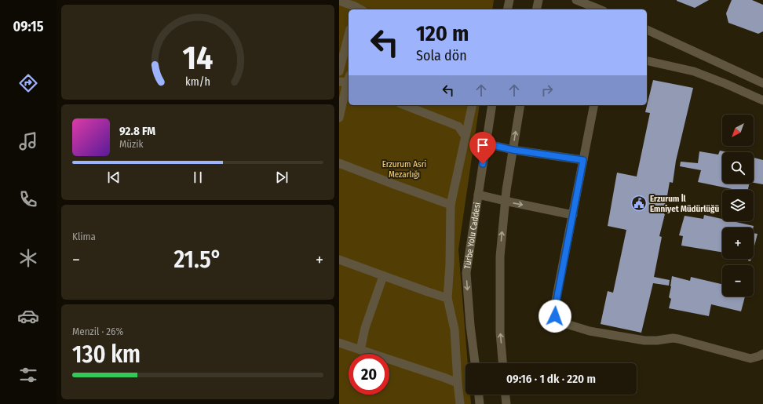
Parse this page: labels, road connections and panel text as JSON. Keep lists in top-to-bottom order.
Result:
{
  "streets": {
    "street": ["Türbe Yolu Caddesi"]
  },
  "parks": ["Erzurum Asri Mezarlığı"],
  "places": {
    "public building": ["Erzurum İl Emniyet Müdürlüğü"]
  },
  "north": "bottom left",
  "page": {
    "tabs": "09:15",
    "turn": ["120 m", "Sola dön"],
    "map_buttons": ["+", "−"],
    "song": ["92.8 FM", "Müzik"],
    "tile": [
      "Klima",
      ["Menzil · 26%", "130 km"]
    ],
    "heat": ["−", "21.5°", "+"],
    "limit": "20",
    "trip": "09:16 · 1 dk · 220 m",
    "gauge": ["14", "km/h"]
  }
}
